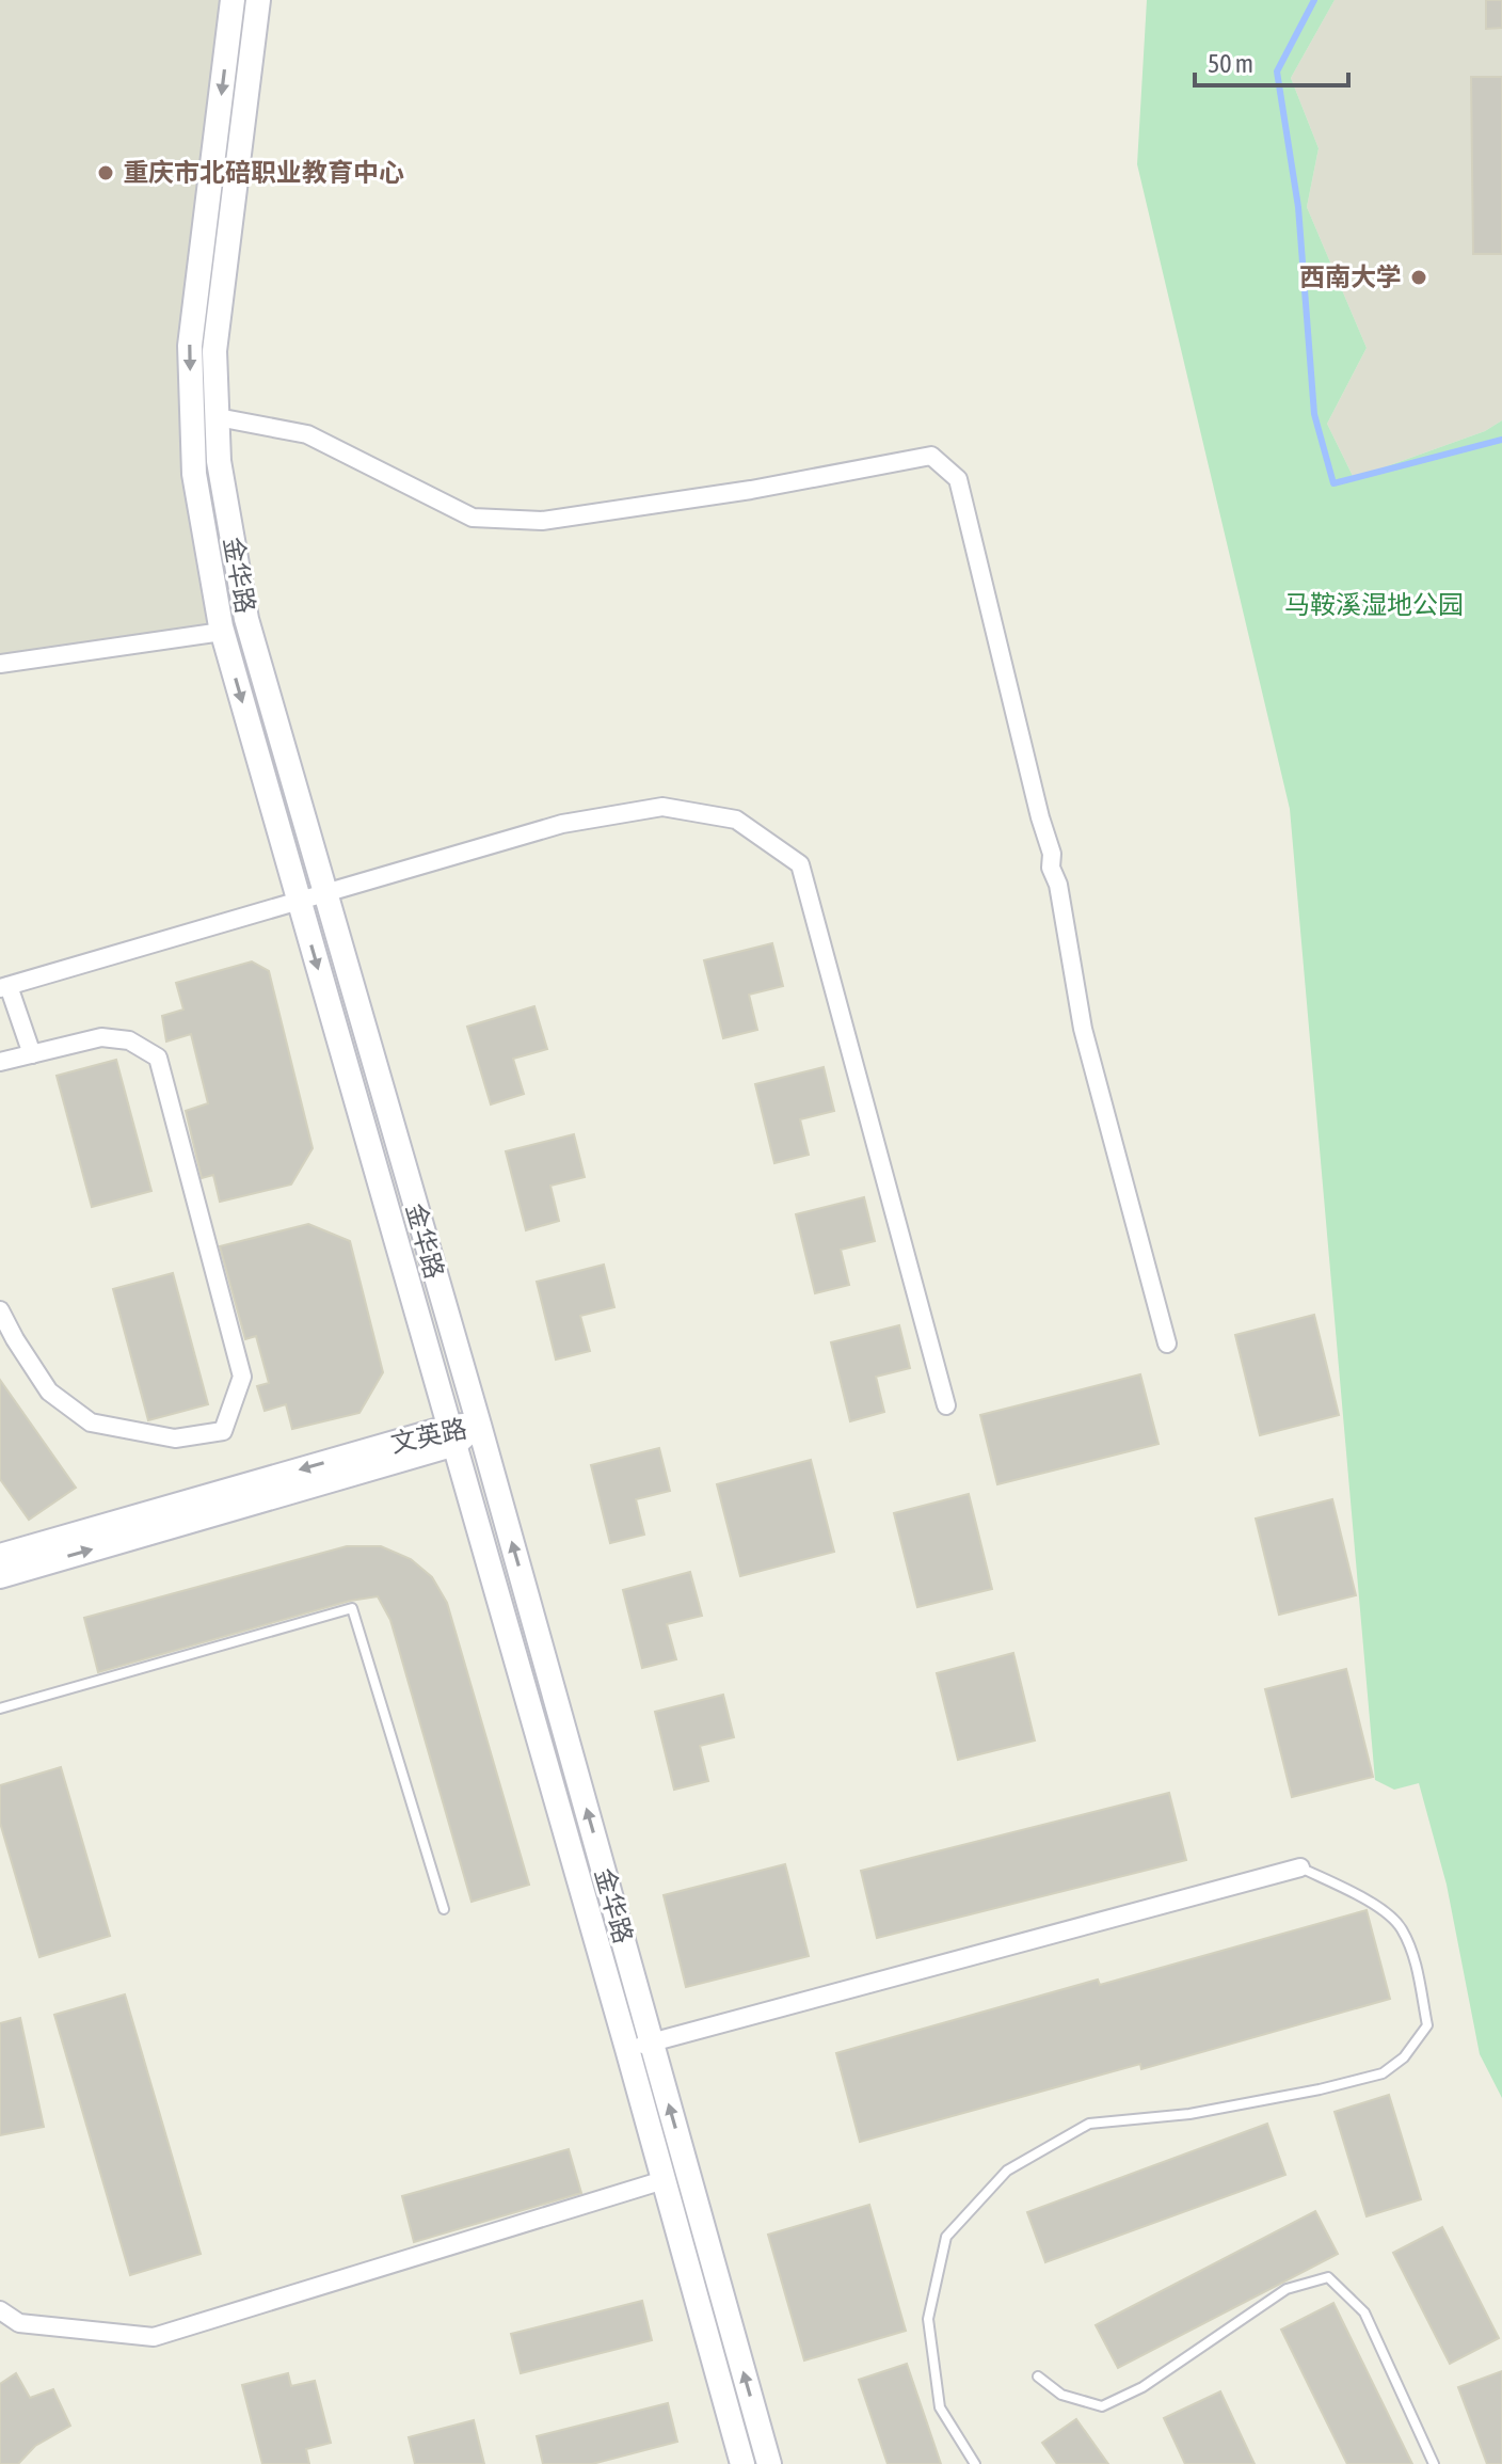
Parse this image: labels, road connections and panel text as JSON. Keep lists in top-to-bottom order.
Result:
{
  "streets": {
    "main road": ["金华路", "文英路"]
  },
  "crossings": [
    ["金华路", "文英路"]
  ],
  "parks": ["马鞍溪湿地公园"],
  "places": ["重庆市北碚职业教育中心", "西南大学"],
  "scale_bar": "50 m"
}
